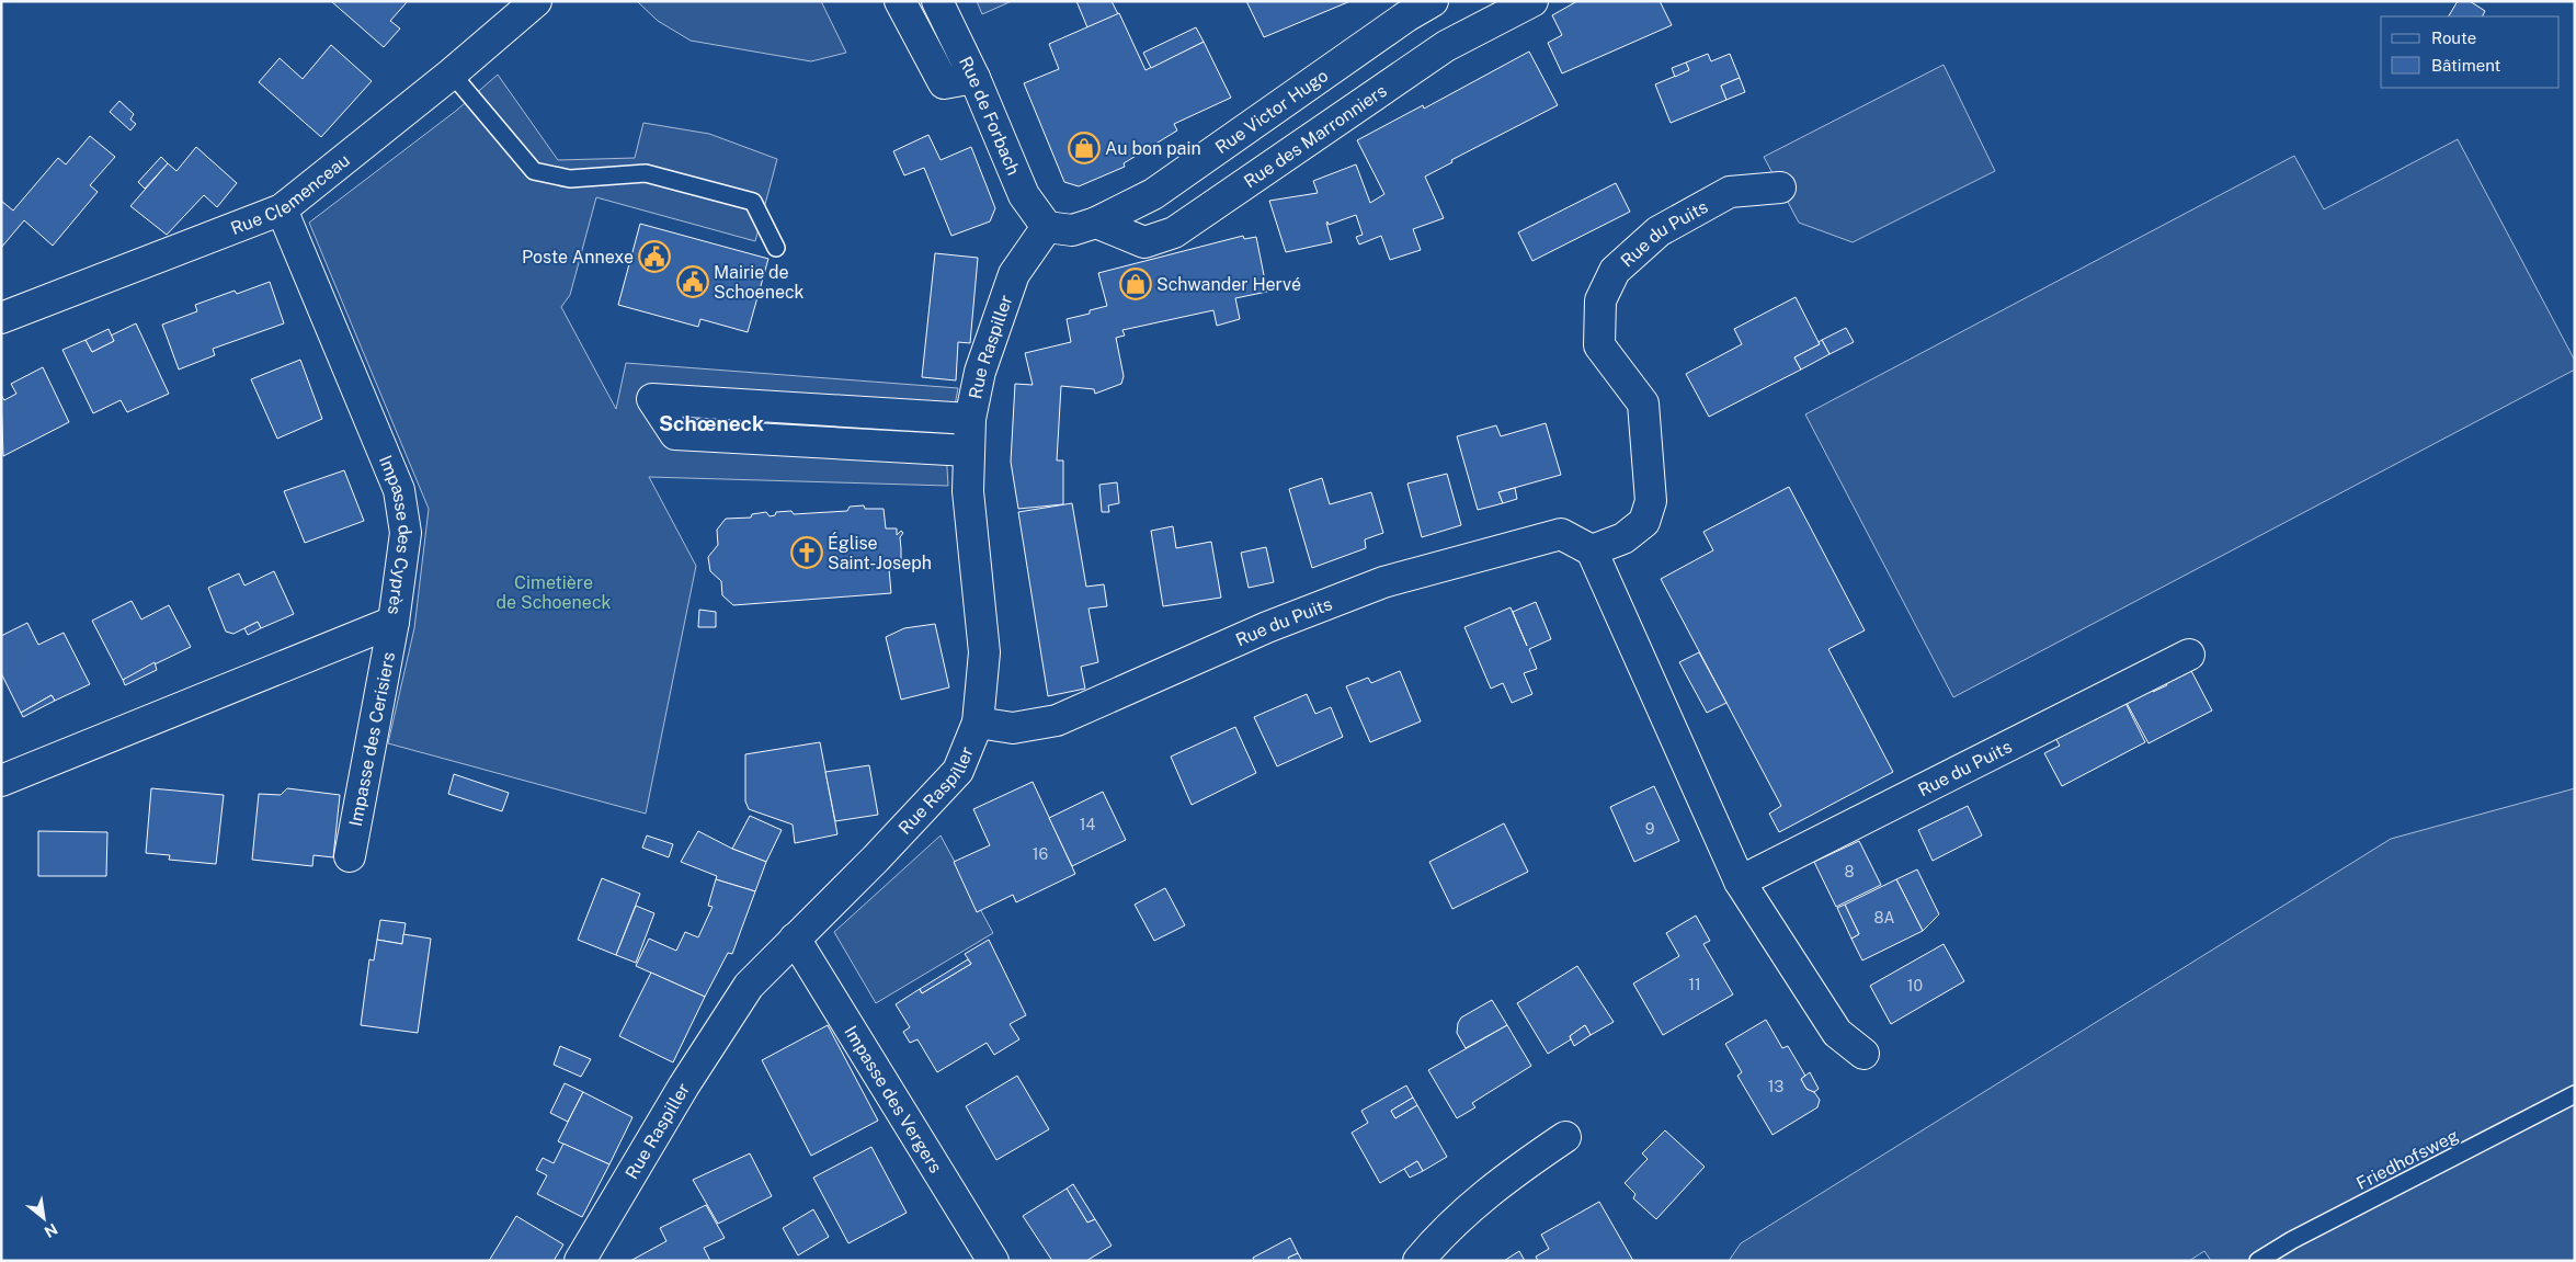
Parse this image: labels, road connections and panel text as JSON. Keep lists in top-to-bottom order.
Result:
{
  "streets": {
    "street": [
      "Rue Victor Hugo",
      "Rue de Forbach",
      "Rue des Marronniers",
      "Rue Clemenceau",
      "Rue du Puits",
      "Rue Raspiller",
      "Impasse des Cyprès",
      "Impasse des Cerisiers",
      "Impasse des Vergers"
    ],
    "lane": ["Friedhofsweg"]
  },
  "crossings": [
    ["Rue Victor Hugo", "Rue de Forbach"],
    ["Rue Victor Hugo", "Rue des Marronniers"],
    ["Rue Victor Hugo", "Rue Raspiller"],
    ["Rue de Forbach", "Rue Raspiller"],
    ["Rue Clemenceau", "Impasse des Cyprès"],
    ["Rue du Puits", "Rue Raspiller"],
    ["Rue Raspiller", "Impasse des Vergers"],
    ["Impasse des Cyprès", "Impasse des Cerisiers"]
  ],
  "districts": ["Schœneck"],
  "parks": ["Cimetière de Schoeneck"],
  "places": {
    "shop": ["Au bon pain", "Schwander Hervé"],
    "public building": ["Poste Annexe", "Mairie de Schoeneck"],
    "church": ["Église Saint-Joseph"]
  },
  "house_numbers": [
    "14",
    "9",
    "16",
    "8",
    "8A",
    "11",
    "10",
    "13"
  ],
  "legend": ["Route", "Bâtiment"],
  "north": "bottom right"
}
